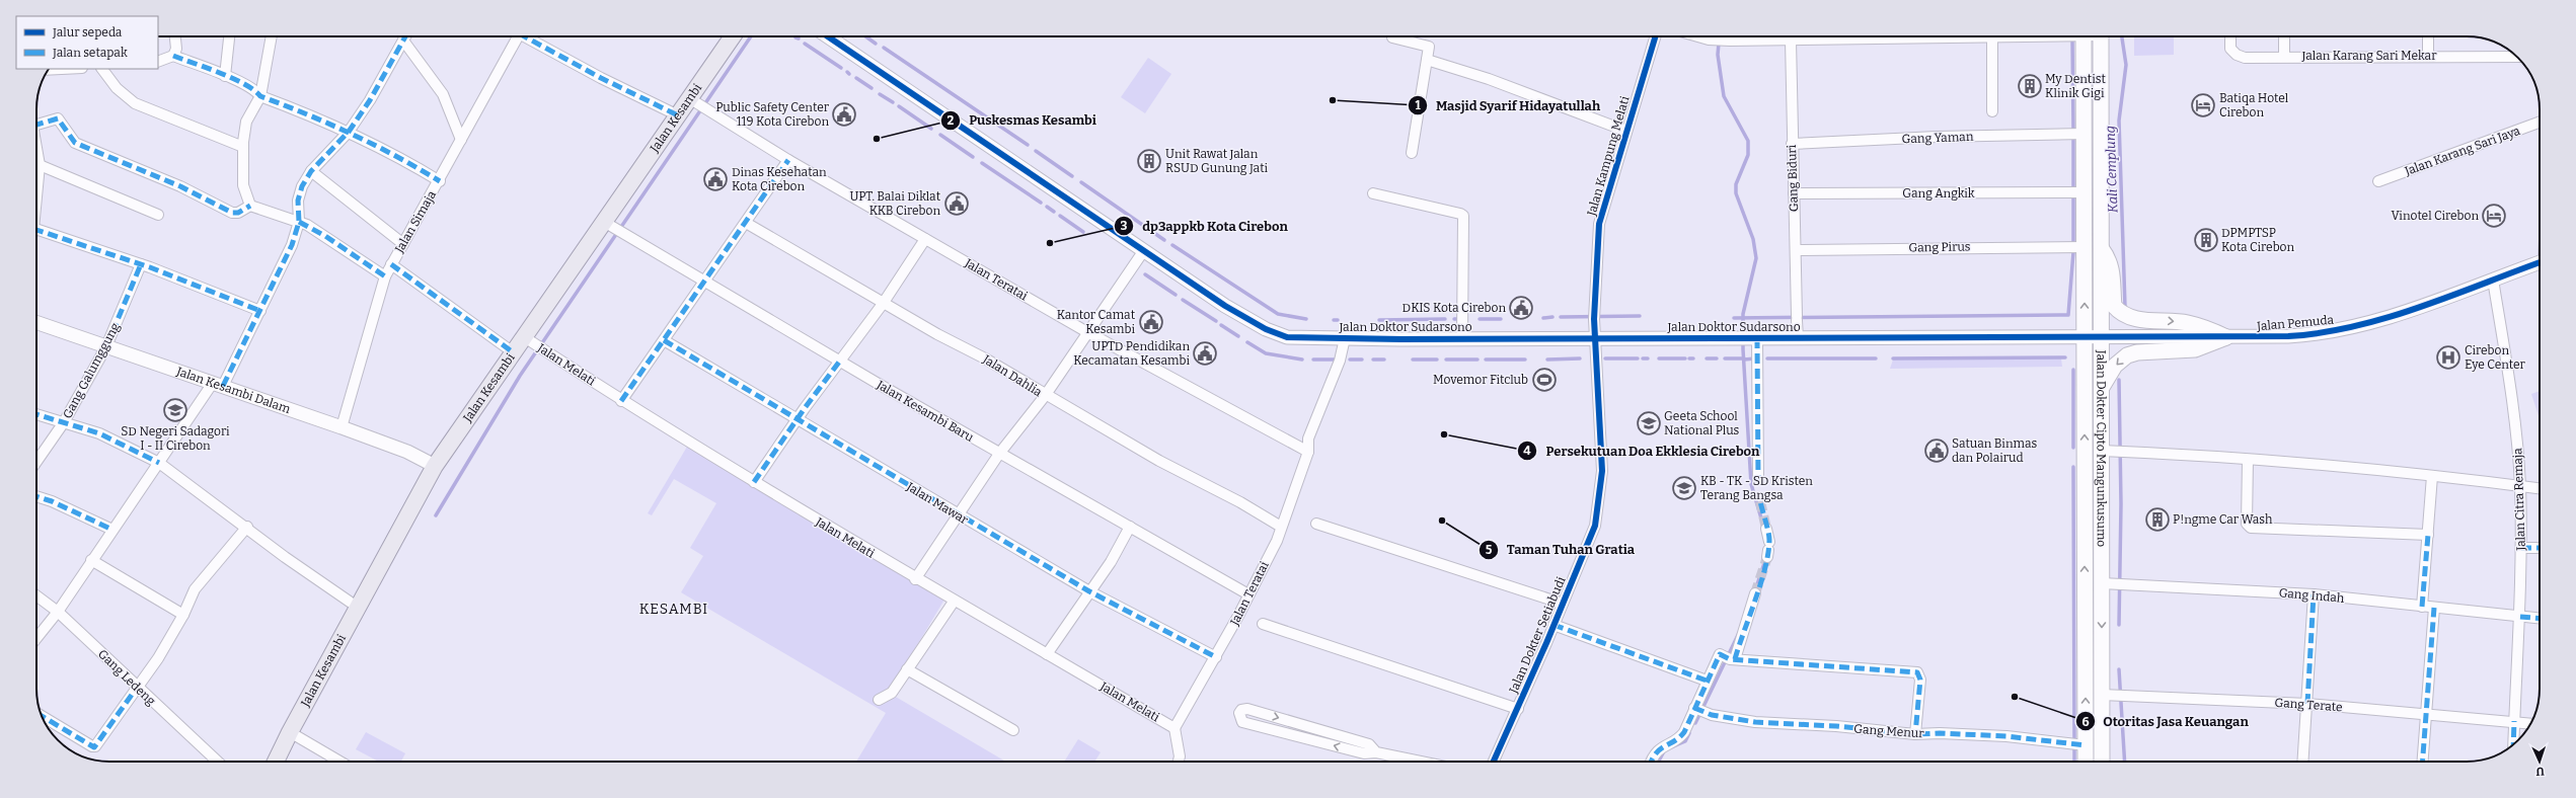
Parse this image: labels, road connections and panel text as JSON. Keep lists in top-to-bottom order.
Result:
{
  "streets": {
    "main road": ["Jalan Kesambi", "Jalan Dokter Cipto Mangunkusumo"],
    "street": [
      "Jalan Karang Sari Mekar",
      "Gang Yaman",
      "Jalan Karang Sari Jaya",
      "Jalan Kampung Melati",
      "Gang Biduri",
      "Gang Angkik",
      "Jalan Simaja",
      "Gang Pirus",
      "Jalan Teratai",
      "Jalan Pemuda",
      "Jalan Doktor Sudarsono",
      "Jalan Melati",
      "Gang Galumggung",
      "Jalan Dahlia",
      "Jalan Kesambi Dalam",
      "Jalan Kesambi Baru",
      "Jalan Citra Remaja",
      "Jalan Mawar",
      "Gang Indah",
      "Jalan Dokter Setiabudi",
      "Gang Ledeng",
      "Gang Terate",
      "Gang Menur"
    ]
  },
  "crossings": [
    ["Jalan Kesambi", "Jalan Teratai"],
    ["Jalan Kesambi", "Jalan Melati"],
    ["Jalan Kesambi", "Jalan Kesambi Dalam"],
    ["Jalan Kesambi", "Jalan Kesambi Baru"],
    ["Gang Yaman", "Gang Biduri"],
    ["Gang Yaman", "Jalan Dokter Cipto Mangunkusumo"],
    ["Jalan Kampung Melati", "Jalan Doktor Sudarsono"],
    ["Jalan Kampung Melati", "Jalan Dokter Setiabudi"],
    ["Gang Biduri", "Gang Angkik"],
    ["Gang Biduri", "Gang Pirus"],
    ["Gang Biduri", "Jalan Doktor Sudarsono"],
    ["Gang Angkik", "Jalan Dokter Cipto Mangunkusumo"],
    ["Jalan Simaja", "Jalan Kesambi Dalam"],
    ["Gang Pirus", "Jalan Dokter Cipto Mangunkusumo"],
    ["Jalan Teratai", "Jalan Doktor Sudarsono"],
    ["Jalan Teratai", "Jalan Melati"],
    ["Jalan Teratai", "Jalan Dahlia"],
    ["Jalan Teratai", "Jalan Kesambi Baru"],
    ["Jalan Teratai", "Jalan Mawar"],
    ["Jalan Pemuda", "Jalan Doktor Sudarsono"],
    ["Jalan Pemuda", "Jalan Dokter Cipto Mangunkusumo"],
    ["Jalan Pemuda", "Jalan Citra Remaja"],
    ["Jalan Doktor Sudarsono", "Jalan Dokter Cipto Mangunkusumo"],
    ["Jalan Doktor Sudarsono", "Jalan Dokter Setiabudi"],
    ["Gang Galumggung", "Jalan Kesambi Dalam"],
    ["Jalan Dokter Cipto Mangunkusumo", "Gang Indah"],
    ["Jalan Dokter Cipto Mangunkusumo", "Gang Terate"],
    ["Jalan Dokter Cipto Mangunkusumo", "Gang Menur"],
    ["Jalan Citra Remaja", "Gang Indah"],
    ["Jalan Citra Remaja", "Gang Terate"]
  ],
  "districts": ["KESAMBI"],
  "water": ["Kali Cemplung"],
  "places": {
    "building": [
      "My Dentist Klinik Gigi",
      "Unit Rawat Jalan RSUD Gunung Jati",
      "DPMPTSP Kota Cirebon",
      "P!ngme Car Wash"
    ],
    "other": [
      "Masjid Syarif Hidayatullah",
      "Puskesmas Kesambi",
      "dp3appkb Kota Cirebon",
      "Persekutuan Doa Ekklesia Cirebon",
      "Taman Tuhan Gratia",
      "Otoritas Jasa Keuangan"
    ],
    "hotel": ["Batiqa Hotel Cirebon", "Vinotel Cirebon"],
    "public building": [
      "Public Safety Center 119 Kota Cirebon",
      "Dinas Kesehatan Kota Cirebon",
      "UPT. Balai Diklat KKB Cirebon",
      "DKIS Kota Cirebon",
      "Kantor Camat Kesambi",
      "UPTD Pendidikan Kecamatan Kesambi",
      "Satuan Binmas dan Polairud"
    ],
    "hospital": ["Cirebon Eye Center"],
    "sports": ["Movemor Fitclub"],
    "school or university": ["SD Negeri Sadagori I - II Cirebon", "Geeta School National Plus", "KB - TK - SD Kristen Terang Bangsa"]
  },
  "legend": ["Jalur sepeda", "Jalan setapak"],
  "north": "bottom"
}
